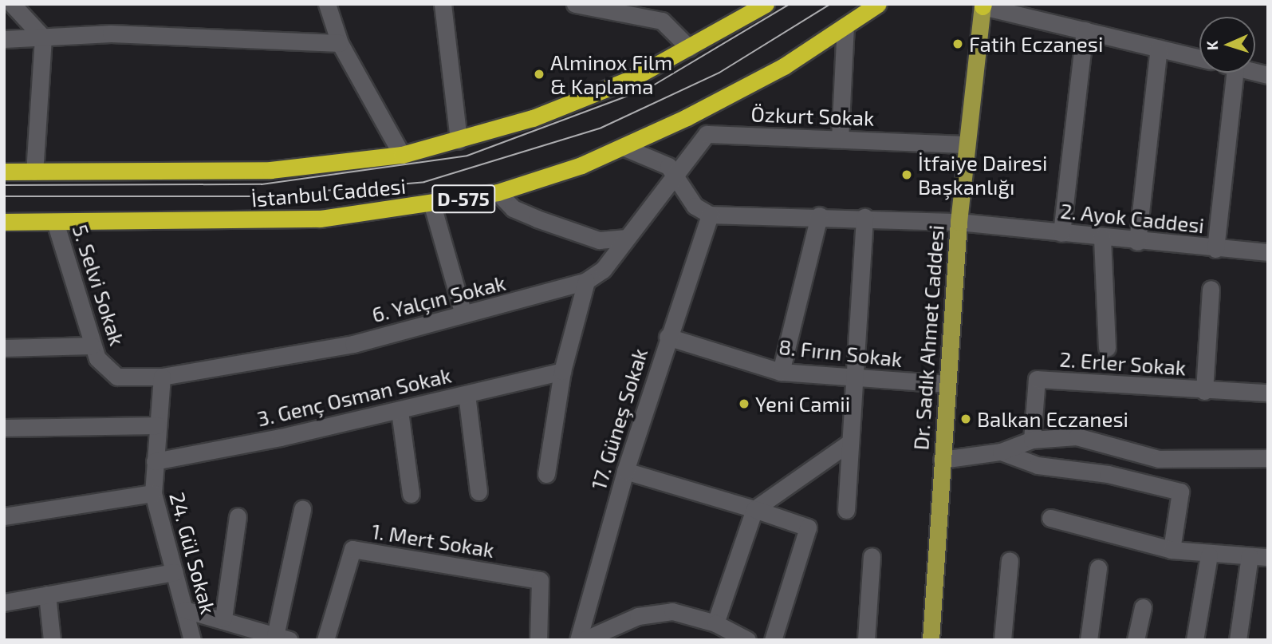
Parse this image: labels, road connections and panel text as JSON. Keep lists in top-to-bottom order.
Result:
{
  "streets": {
    "highway": ["İstanbul Caddesi", "D-575"],
    "main road": ["Dr. Sadık Ahmet Caddesi"],
    "street": [
      "Özkurt Sokak",
      "2. Ayok Caddesi",
      "5. Selvi Sokak",
      "6. Yalçın Sokak",
      "8. Fırın Sokak",
      "2. Erler Sokak",
      "3. Genç Osman Sokak",
      "17. Güneş Sokak",
      "1. Mert Sokak",
      "24. Gül Sokak"
    ]
  },
  "crossings": [
    ["Özkurt Sokak", "6. Yalçın Sokak"],
    ["Özkurt Sokak", "Dr. Sadık Ahmet Caddesi"],
    ["İstanbul Caddesi", "5. Selvi Sokak"],
    ["2. Ayok Caddesi", "Dr. Sadık Ahmet Caddesi"],
    ["2. Ayok Caddesi", "17. Güneş Sokak"],
    ["5. Selvi Sokak", "6. Yalçın Sokak"],
    ["5. Selvi Sokak", "24. Gül Sokak"],
    ["6. Yalçın Sokak", "24. Gül Sokak"],
    ["Dr. Sadık Ahmet Caddesi", "8. Fırın Sokak"],
    ["8. Fırın Sokak", "17. Güneş Sokak"],
    ["3. Genç Osman Sokak", "24. Gül Sokak"]
  ],
  "places": [
    "Fatih Eczanesi",
    "Alminox Film & Kaplama",
    "İtfaiye Dairesi Başkanlığı",
    "Yeni Camii",
    "Balkan Eczanesi"
  ],
  "north": "left"
}
